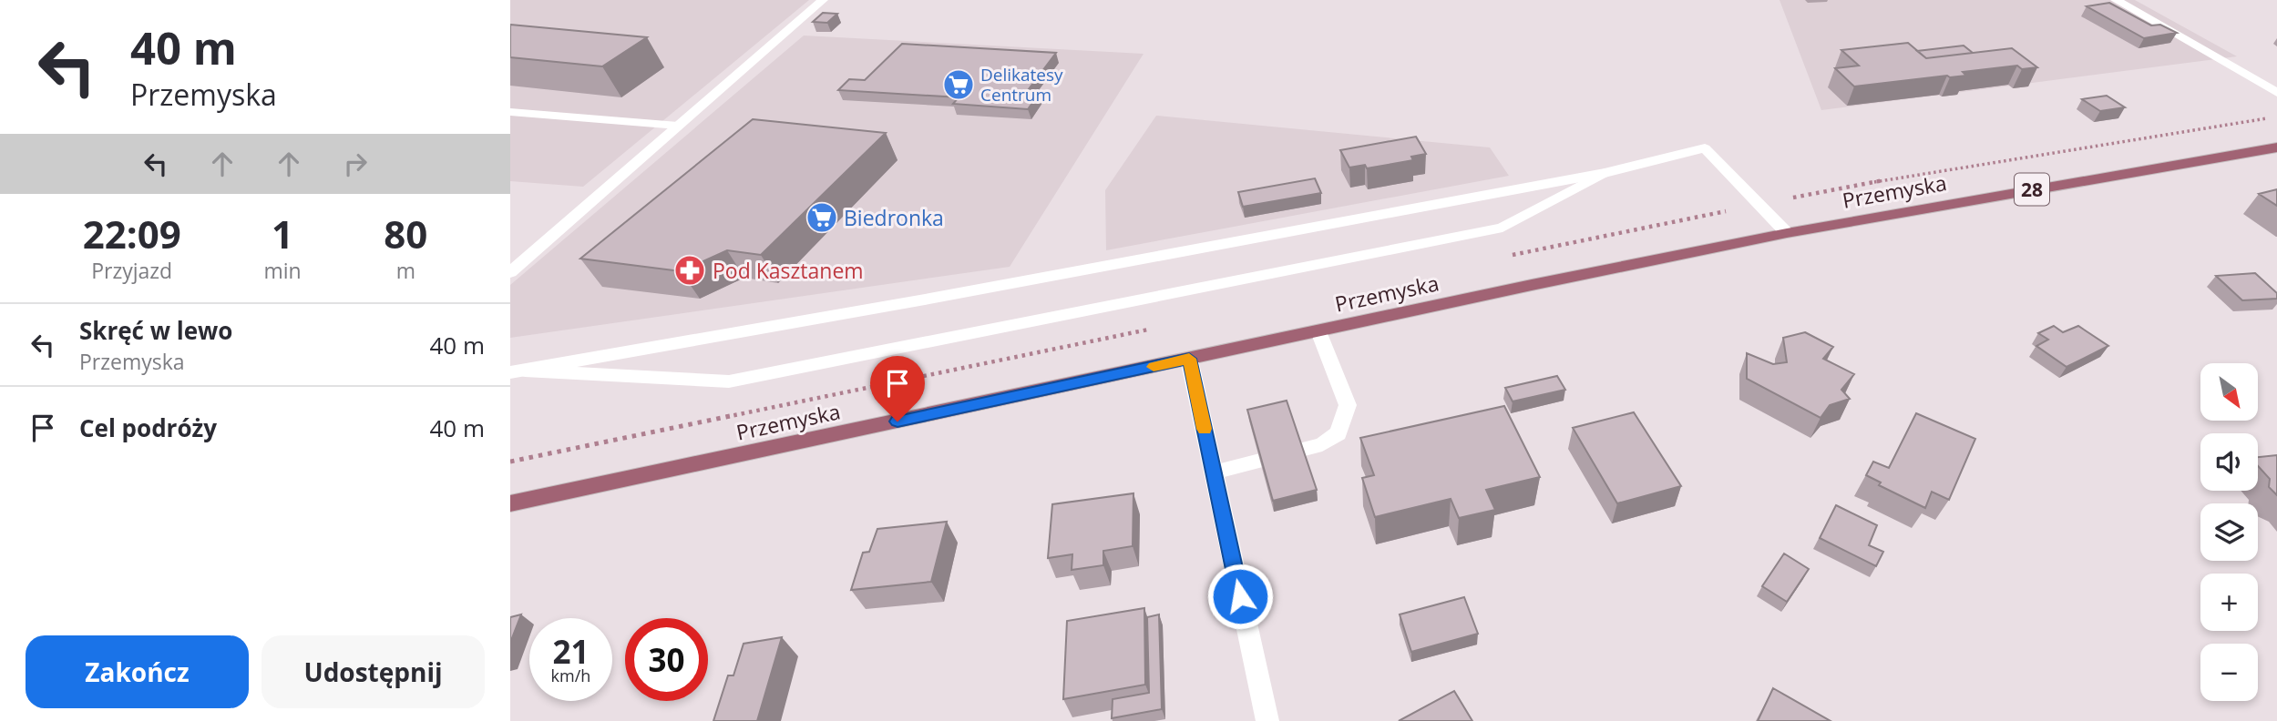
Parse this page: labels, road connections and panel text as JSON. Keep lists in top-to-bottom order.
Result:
{
  "streets": {
    "main road": ["28", "Przemyska"]
  },
  "places": {
    "supermarket": ["Delikatesy Centrum", "Biedronka"],
    "pharmacy": ["Pod Kasztanem"]
  },
  "north": "bottom right",
  "page": {
    "turn": ["40 m", "Przemyska"],
    "eta": [
      "22:09",
      "Przyjazd",
      "1",
      "min",
      "80",
      "m"
    ],
    "list": [
      {
        "name": "Skręć w lewo",
        "note": "Przemyska",
        "value": "40 m"
      },
      {
        "name": "Cel podróży",
        "value": "40 m"
      }
    ],
    "map_buttons": ["+", "−"],
    "speed": "21 km/h",
    "limit": "30",
    "buttons": ["Zakończ", "Udostępnij"]
  }
}
